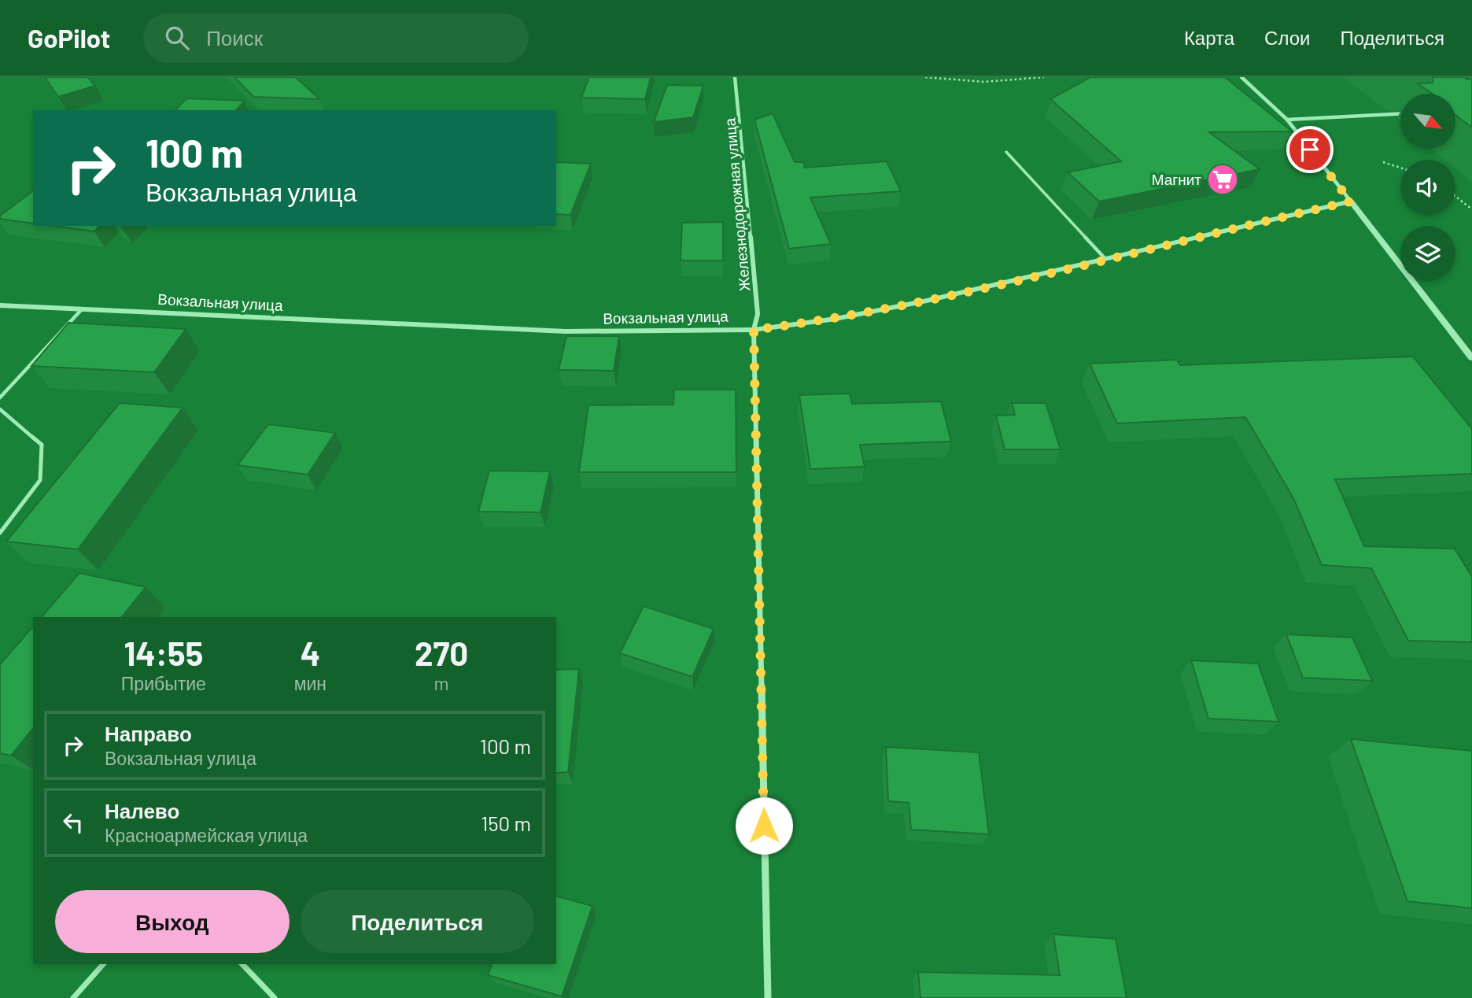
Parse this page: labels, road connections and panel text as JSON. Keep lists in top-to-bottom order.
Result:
{
  "streets": {
    "street": ["Железнодорожная улица", "Вокзальная улица"]
  },
  "crossings": [
    ["Железнодорожная улица", "Вокзальная улица"]
  ],
  "places": {
    "supermarket": ["Магнит"]
  },
  "north": "bottom right",
  "page": {
    "header": "GoPilot",
    "search": "Поиск",
    "nav": ["Карта", "Слои", "Поделиться"],
    "turn": ["100 m", "Вокзальная улица"],
    "eta": [
      "14:55",
      "Прибытие",
      "4",
      "мин",
      "270",
      "m"
    ],
    "list": [
      {
        "name": "Направо",
        "note": "Вокзальная улица",
        "value": "100 m"
      },
      {
        "name": "Налево",
        "note": "Красноармейская улица",
        "value": "150 m"
      }
    ],
    "buttons": ["Выход", "Поделиться"]
  }
}
